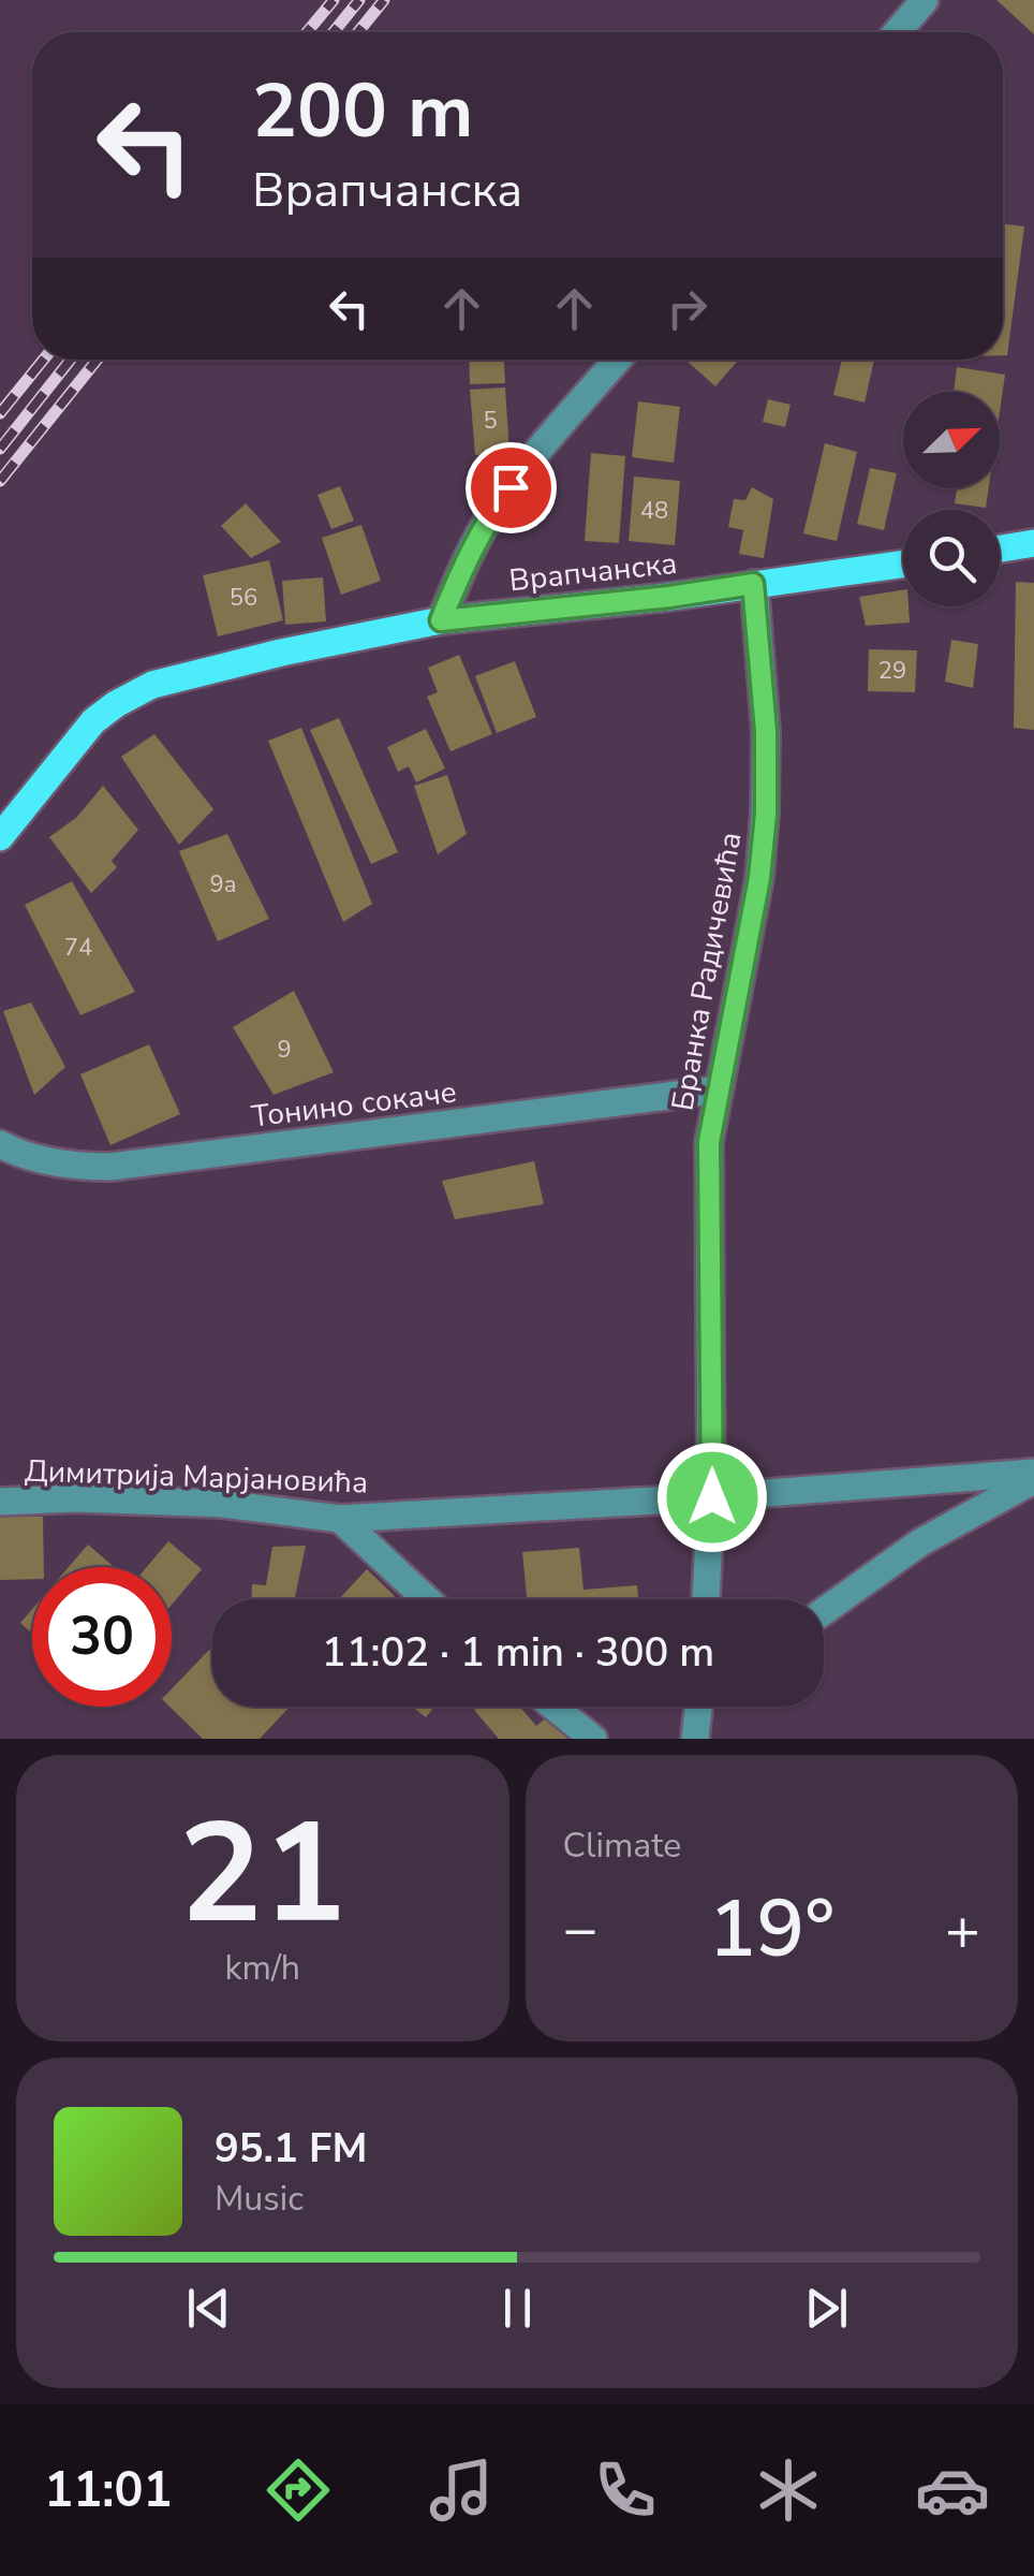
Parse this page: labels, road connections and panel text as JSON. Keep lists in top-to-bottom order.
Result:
{
  "streets": {
    "main road": ["Врапчанска"],
    "street": ["Бранка Радичевића", "Тонино сокаче", "Димитрија Марјановића"]
  },
  "crossings": [
    ["Врапчанска", "Бранка Радичевића"],
    ["Бранка Радичевића", "Тонино сокаче"],
    ["Бранка Радичевића", "Димитрија Марјановића"]
  ],
  "house_numbers": [
    "5",
    "48",
    "56",
    "29",
    "9a",
    "74",
    "9"
  ],
  "north": "top right",
  "page": {
    "turn": ["200 m", "Врапчанска"],
    "limit": "30",
    "trip": "11:02 · 1 min · 300 m",
    "tile": [
      ["21", "km/h"],
      "Climate"
    ],
    "heat": ["−", "19°", "+"],
    "song": ["95.1 FM", "Music"],
    "tabs": "11:01"
  }
}
